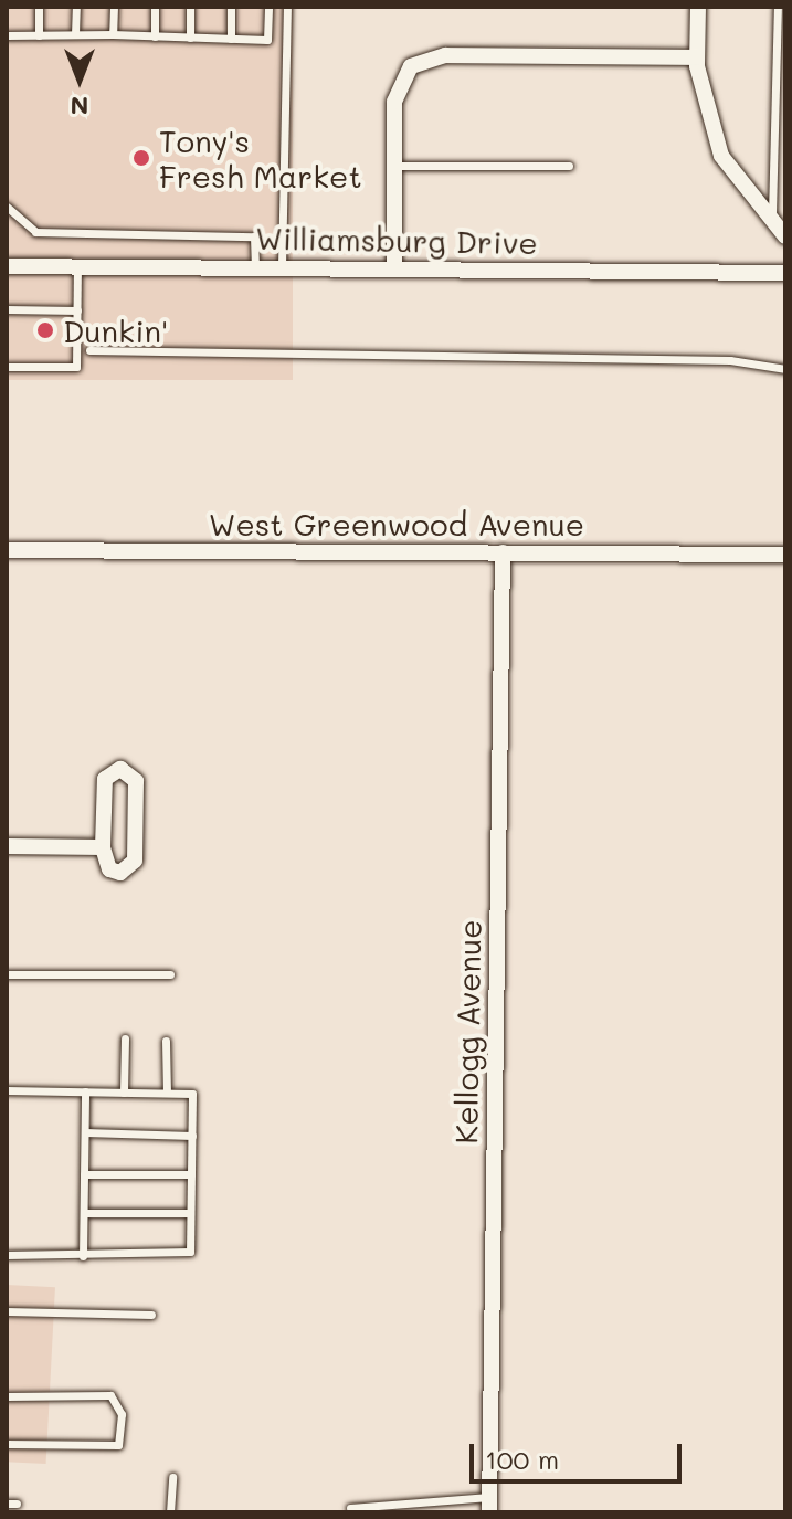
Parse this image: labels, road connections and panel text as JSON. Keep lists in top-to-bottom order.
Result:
{
  "streets": {
    "street": ["Williamsburg Drive", "West Greenwood Avenue", "Kellogg Avenue"]
  },
  "crossings": [
    ["West Greenwood Avenue", "Kellogg Avenue"]
  ],
  "places": ["Tony's Fresh Market", "Dunkin'"],
  "scale_bar": "100 m",
  "north": "bottom"
}
